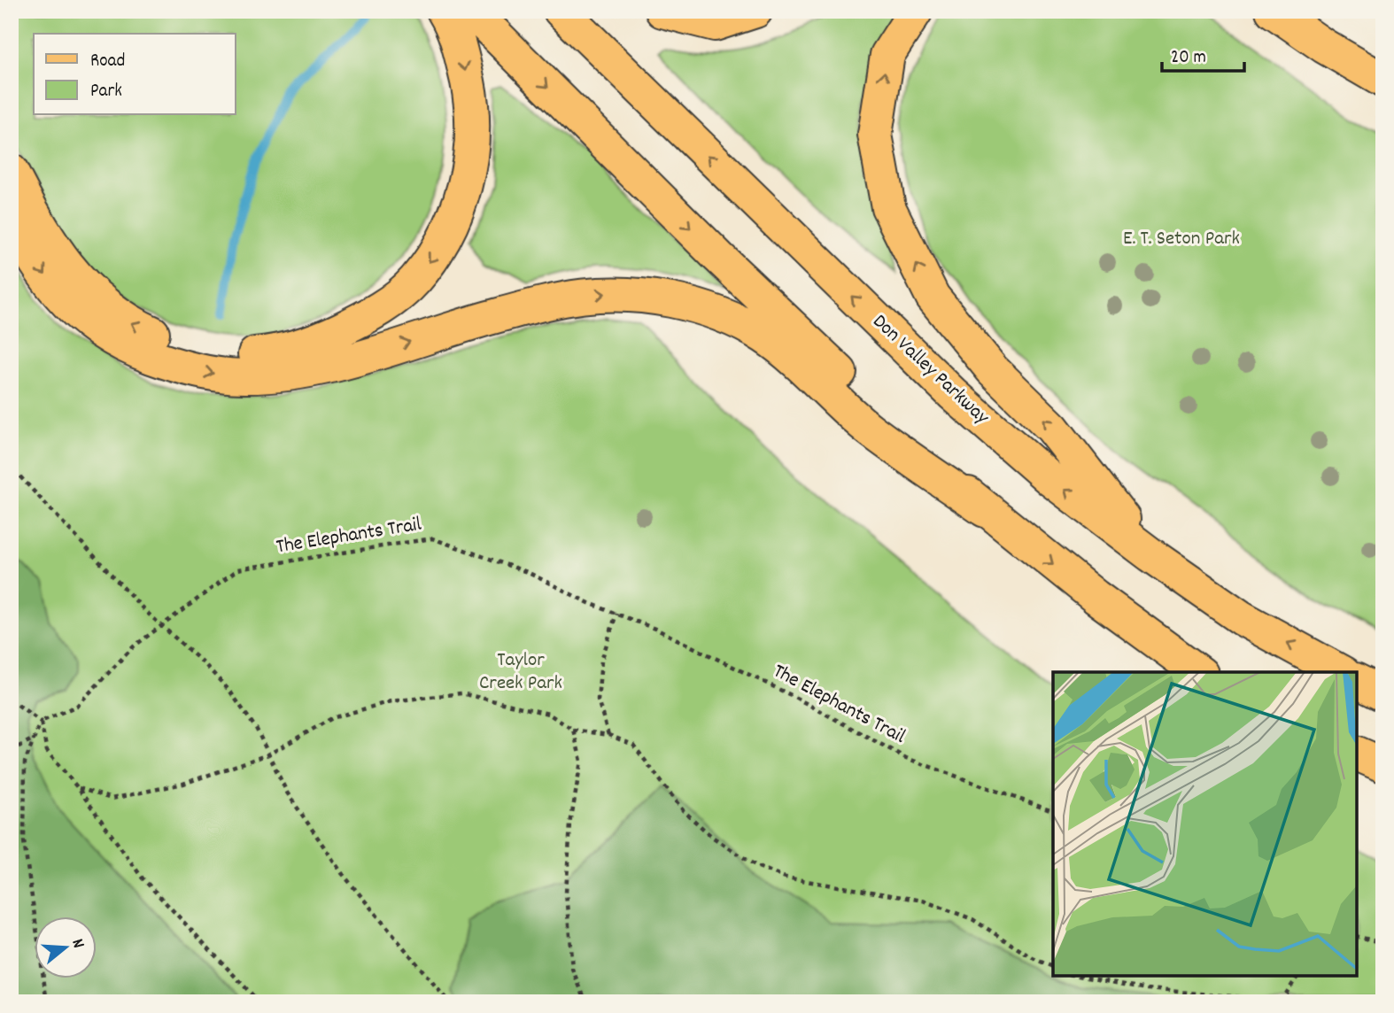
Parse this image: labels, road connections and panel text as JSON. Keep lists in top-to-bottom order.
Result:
{
  "streets": {
    "main road": ["Don Valley Parkway"],
    "path": ["The Elephants Trail"]
  },
  "parks": ["E. T. Seton Park", "Taylor Creek Park"],
  "legend": ["Road", "Park"],
  "scale_bar": "20 m",
  "north": "right"
}
